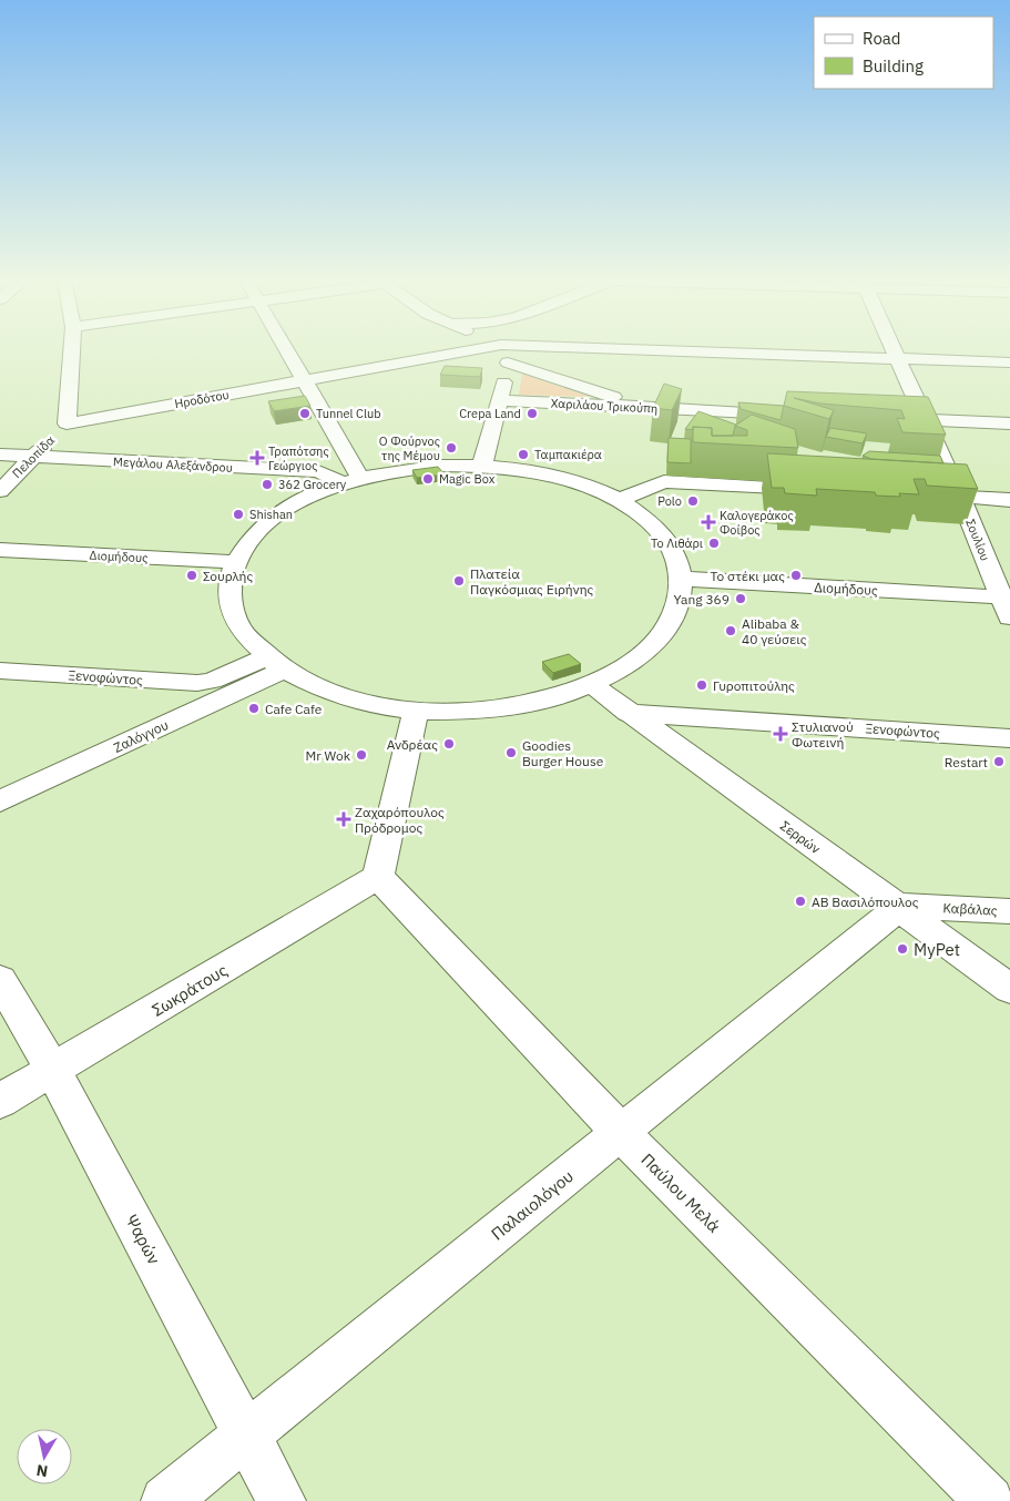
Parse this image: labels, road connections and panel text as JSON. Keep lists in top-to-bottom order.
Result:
{
  "streets": {
    "street": [
      "Ηροδότου",
      "Χαριλάου Τρικούπη",
      "Πελοπίδα",
      "Μεγάλου Αλεξάνδρου",
      "Σουλίου",
      "Διομήδους",
      "Ξενοφώντος",
      "Ζαλόγγου",
      "Σερρών",
      "Καβάλας",
      "Σωκράτους",
      "Παύλου Μελά",
      "Παλαιολόγου",
      "Ψαρών"
    ]
  },
  "crossings": [
    ["Ηροδότου", "Πελοπίδα"],
    ["Πελοπίδα", "Μεγάλου Αλεξάνδρου"],
    ["Σουλίου", "Διομήδους"],
    ["Ξενοφώντος", "Ζαλόγγου"],
    ["Ξενοφώντος", "Σερρών"],
    ["Σερρών", "Καβάλας"],
    ["Σερρών", "Παλαιολόγου"],
    ["Καβάλας", "Παλαιολόγου"],
    ["Σωκράτους", "Παύλου Μελά"],
    ["Σωκράτους", "Ψαρών"],
    ["Παύλου Μελά", "Παλαιολόγου"],
    ["Παλαιολόγου", "Ψαρών"]
  ],
  "places": {
    "other": [
      "Tunnel Club",
      "Crepa Land",
      "Ο Φούρνος της Μέμου",
      "Ταμπακιέρα",
      "Magic Box",
      "362 Grocery",
      "Polo",
      "Shishan",
      "Το Λιθάρι",
      "Σουρλής",
      "Το στέκι μας",
      "Πλατεία Παγκόσμιας Ειρήνης",
      "Yang 369",
      "Alibaba & 40 γεύσεις",
      "Γυροπιτούλης",
      "Cafe Cafe",
      "Ανδρέας",
      "Goodies Burger House",
      "Mr Wok",
      "Restart",
      "ΑΒ Βασιλόπουλος",
      "MyPet"
    ],
    "health": [
      "Τραπότσης Γεώργιος",
      "Καλογεράκος Φοίβος",
      "Στυλιανού Φωτεινή",
      "Ζαχαρόπουλος Πρόδρομος"
    ]
  },
  "legend": ["Road", "Building"],
  "north": "bottom"
}
